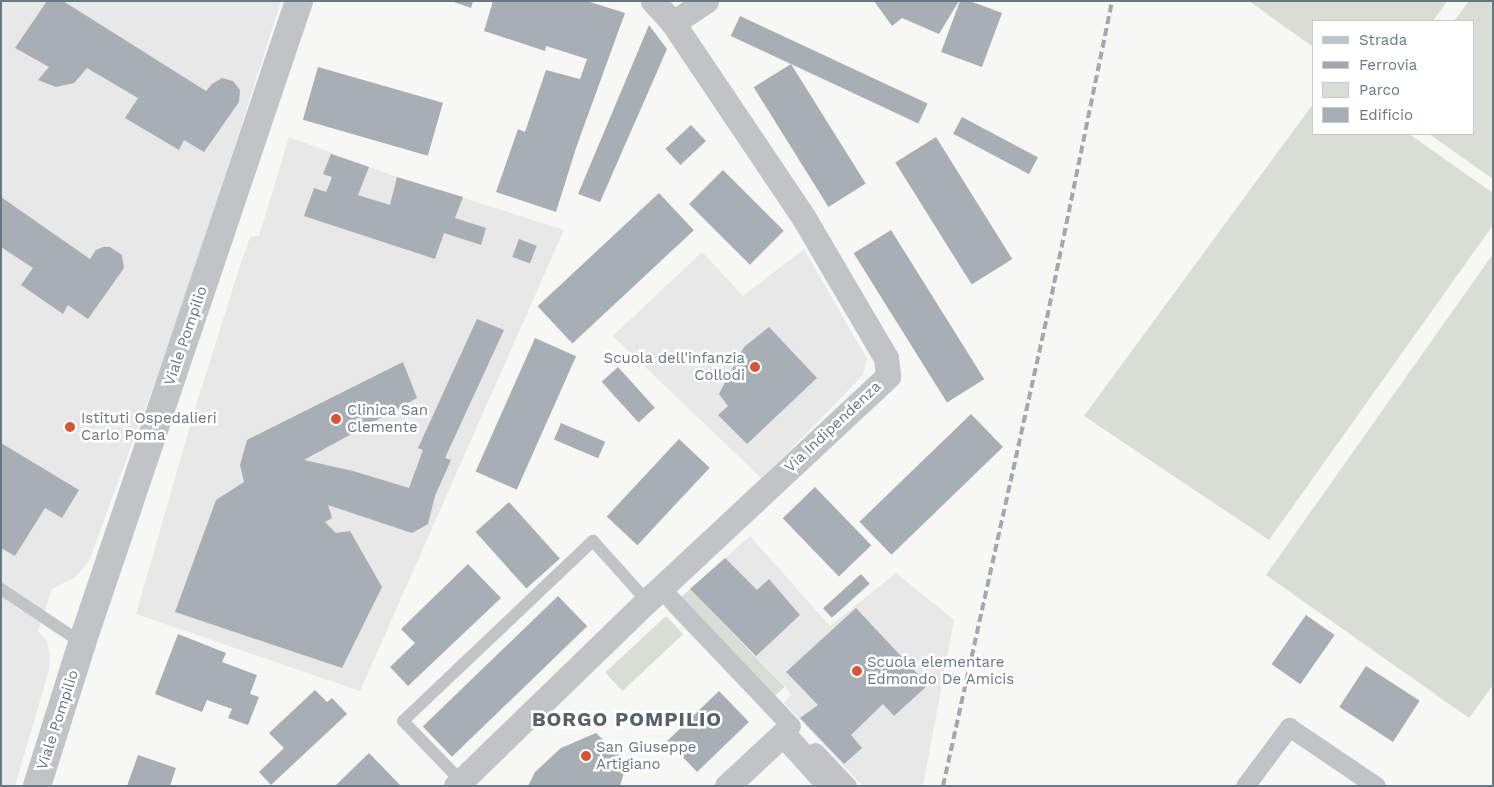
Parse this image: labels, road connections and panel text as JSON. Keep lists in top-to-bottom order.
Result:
{
  "streets": {
    "street": ["Viale Pompilio", "Via Indipendenza"]
  },
  "districts": ["BORGO POMPILIO"],
  "places": [
    "Scuola dell'infanzia Collodi",
    "Clinica San Clemente",
    "Istituti Ospedalieri Carlo Poma",
    "Scuola elementare Edmondo De Amicis",
    "San Giuseppe Artigiano"
  ],
  "legend": [
    "Strada",
    "Ferrovia",
    "Parco",
    "Edificio"
  ]
}
